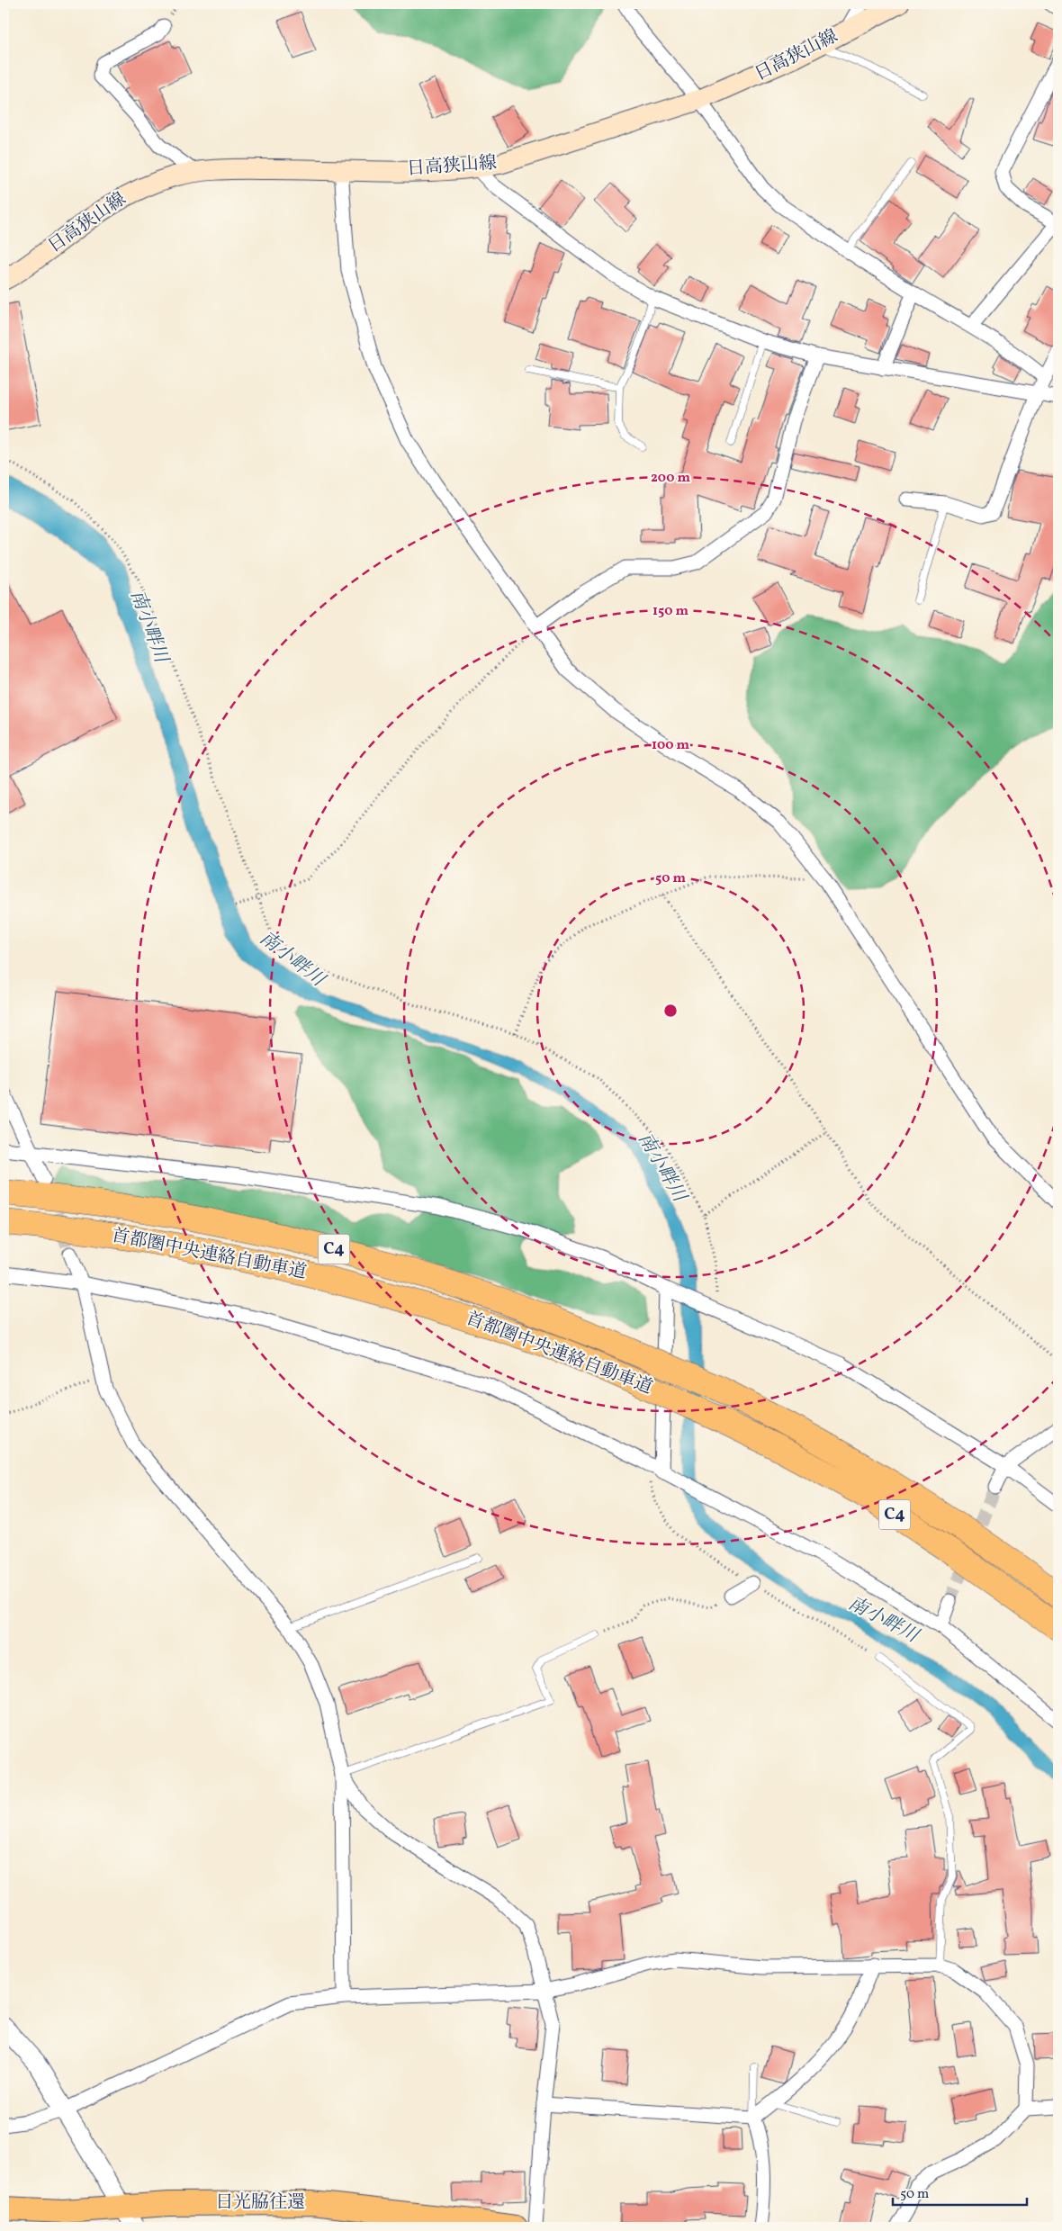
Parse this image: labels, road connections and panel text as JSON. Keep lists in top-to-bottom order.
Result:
{
  "streets": {
    "highway": ["C4", "首都圏中央連絡自動車道", "日光脇往還"],
    "main road": ["日高狭山線"]
  },
  "water": ["南小畔川"],
  "scale_bar": "50 m",
  "rings": [
    "200 m",
    "150 m",
    "100 m",
    "50 m"
  ]
}
